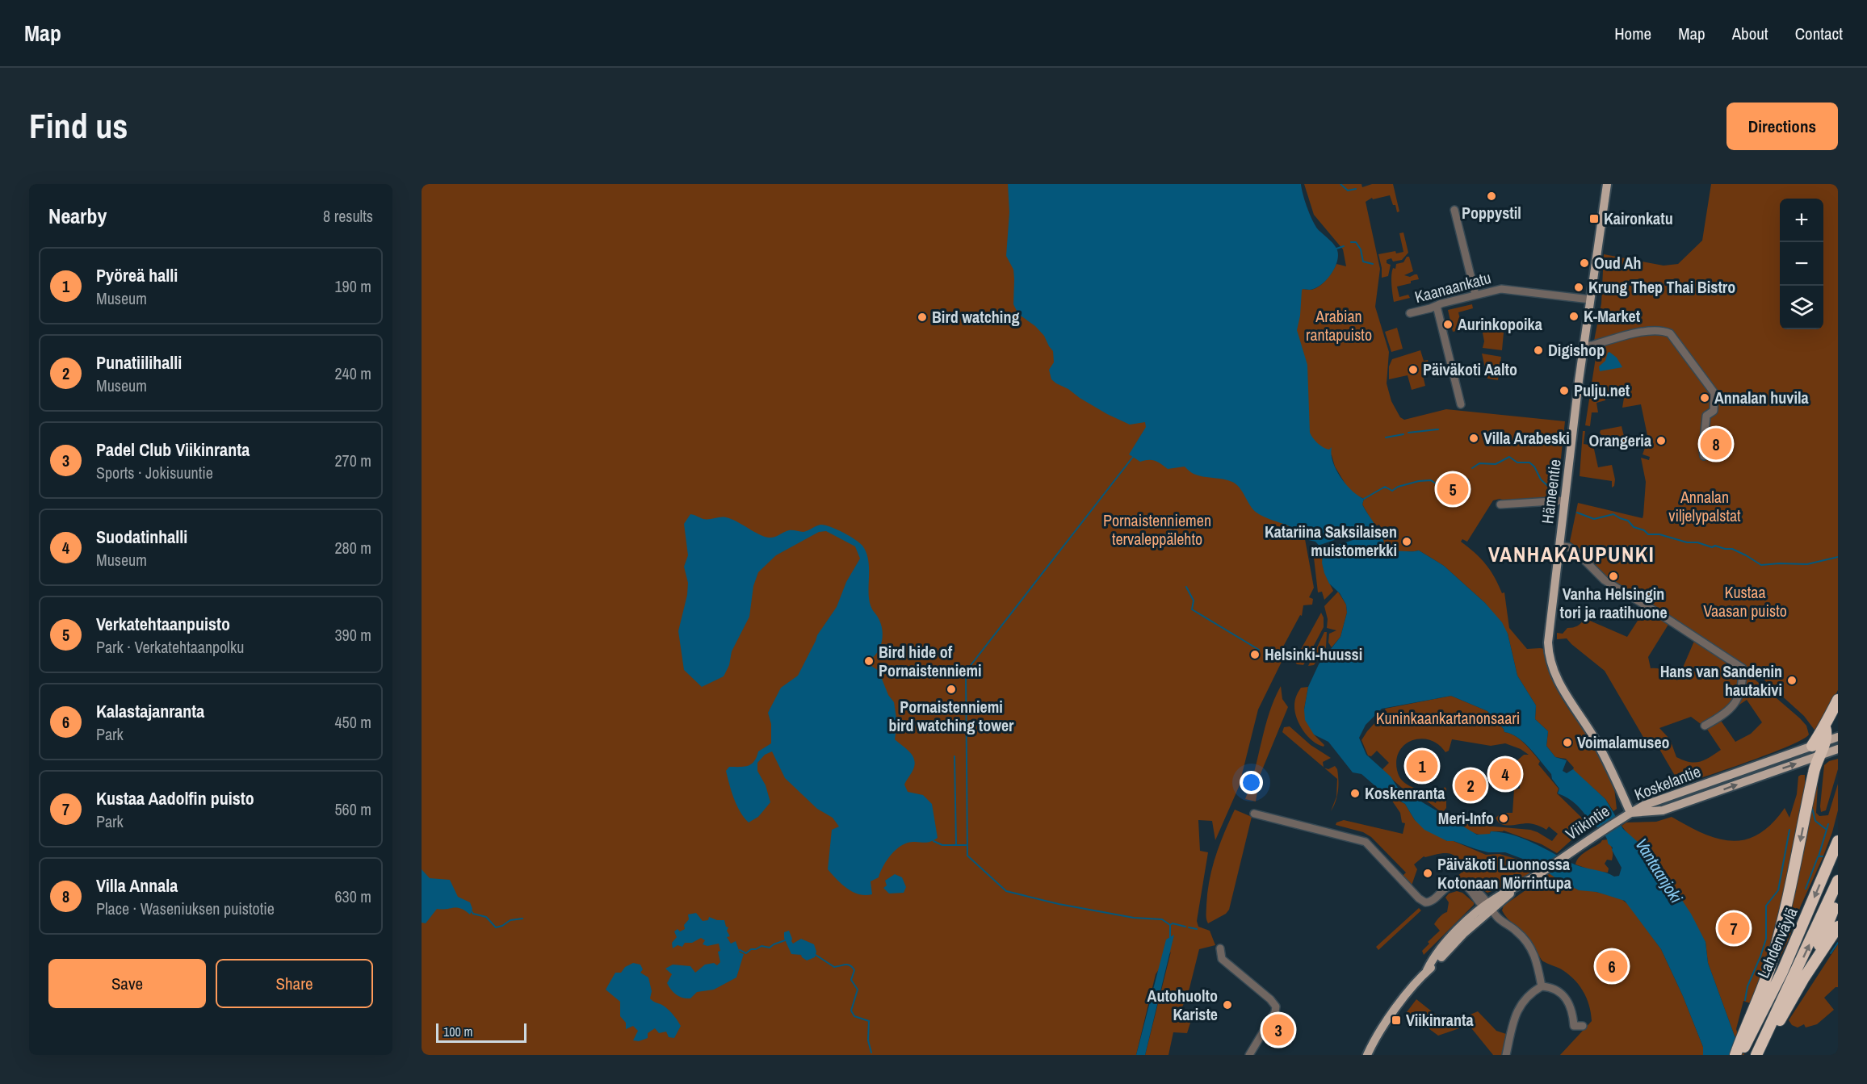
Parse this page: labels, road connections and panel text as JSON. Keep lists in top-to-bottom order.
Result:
{
  "streets": {
    "highway": ["Lahdenväylä"],
    "main road": ["Hämeentie", "Koskelantie", "Viikintie"],
    "street": ["Kaanaankatu"]
  },
  "crossings": [
    ["Kaanaankatu", "Hämeentie"],
    ["Hämeentie", "Koskelantie"],
    ["Hämeentie", "Viikintie"],
    ["Koskelantie", "Viikintie"]
  ],
  "districts": ["VANHAKAUPUNKI"],
  "water": ["Vantaanjoki"],
  "parks": [
    "Arabian rantapuisto",
    "Annalan viljelypalstat",
    "Pornaistenniemen tervaleppälehto",
    "Kustaa Vaasan puisto",
    "Kuninkaankartanonsaari"
  ],
  "places": {
    "other": [
      "Poppystil",
      "Oud Ah",
      "Krung Thep Thai Bistro",
      "K-Market",
      "Bird watching",
      "Aurinkopoika",
      "Digishop",
      "Päiväkoti Aalto",
      "Pulju.net",
      "Annalan huvila",
      "Villa Arabeski",
      "Orangeria",
      "Katariina Saksilaisen muistomerkki",
      "Vanha Helsingin tori ja raatihuone",
      "Helsinki-huussi",
      "Bird hide of Pornaistenniemi",
      "Hans van Sandenin hautakivi",
      "Pornaistenniemi bird watching tower",
      "Voimalamuseo",
      "Koskenranta",
      "Meri-Info",
      "Päiväkoti Luonnossa Kotonaan Mörrintupa",
      "Autohuolto Kariste"
    ],
    "transit": ["Kaironkatu", "Viikinranta"]
  },
  "scale_bar": "100 m",
  "page": {
    "header": "Map",
    "nav": [
      "Home",
      "Map",
      "About",
      "Contact"
    ],
    "buttons": [
      "Directions",
      ["Save", "Share"]
    ],
    "title": "Find us",
    "heading": ["Nearby", "8 results"],
    "map_buttons": ["+", "−"],
    "list": [
      {
        "mark": "1",
        "name": "Pyöreä halli",
        "note": "Museum",
        "value": "190 m"
      },
      {
        "mark": "2",
        "name": "Punatiilihalli",
        "note": "Museum",
        "value": "240 m"
      },
      {
        "mark": "3",
        "name": "Padel Club Viikinranta",
        "note": "Sports · Jokisuuntie",
        "value": "270 m"
      },
      {
        "mark": "4",
        "name": "Suodatinhalli",
        "note": "Museum",
        "value": "280 m"
      },
      {
        "mark": "5",
        "name": "Verkatehtaanpuisto",
        "note": "Park · Verkatehtaanpolku",
        "value": "390 m"
      },
      {
        "mark": "6",
        "name": "Kalastajanranta",
        "note": "Park",
        "value": "450 m"
      },
      {
        "mark": "7",
        "name": "Kustaa Aadolfin puisto",
        "note": "Park",
        "value": "560 m"
      },
      {
        "mark": "8",
        "name": "Villa Annala",
        "note": "Place · Waseniuksen puistotie",
        "value": "630 m"
      }
    ],
    "pins": [
      "8",
      "5",
      "1",
      "4",
      "2",
      "7",
      "6",
      "3"
    ],
    "scale": "100 m"
  }
}
